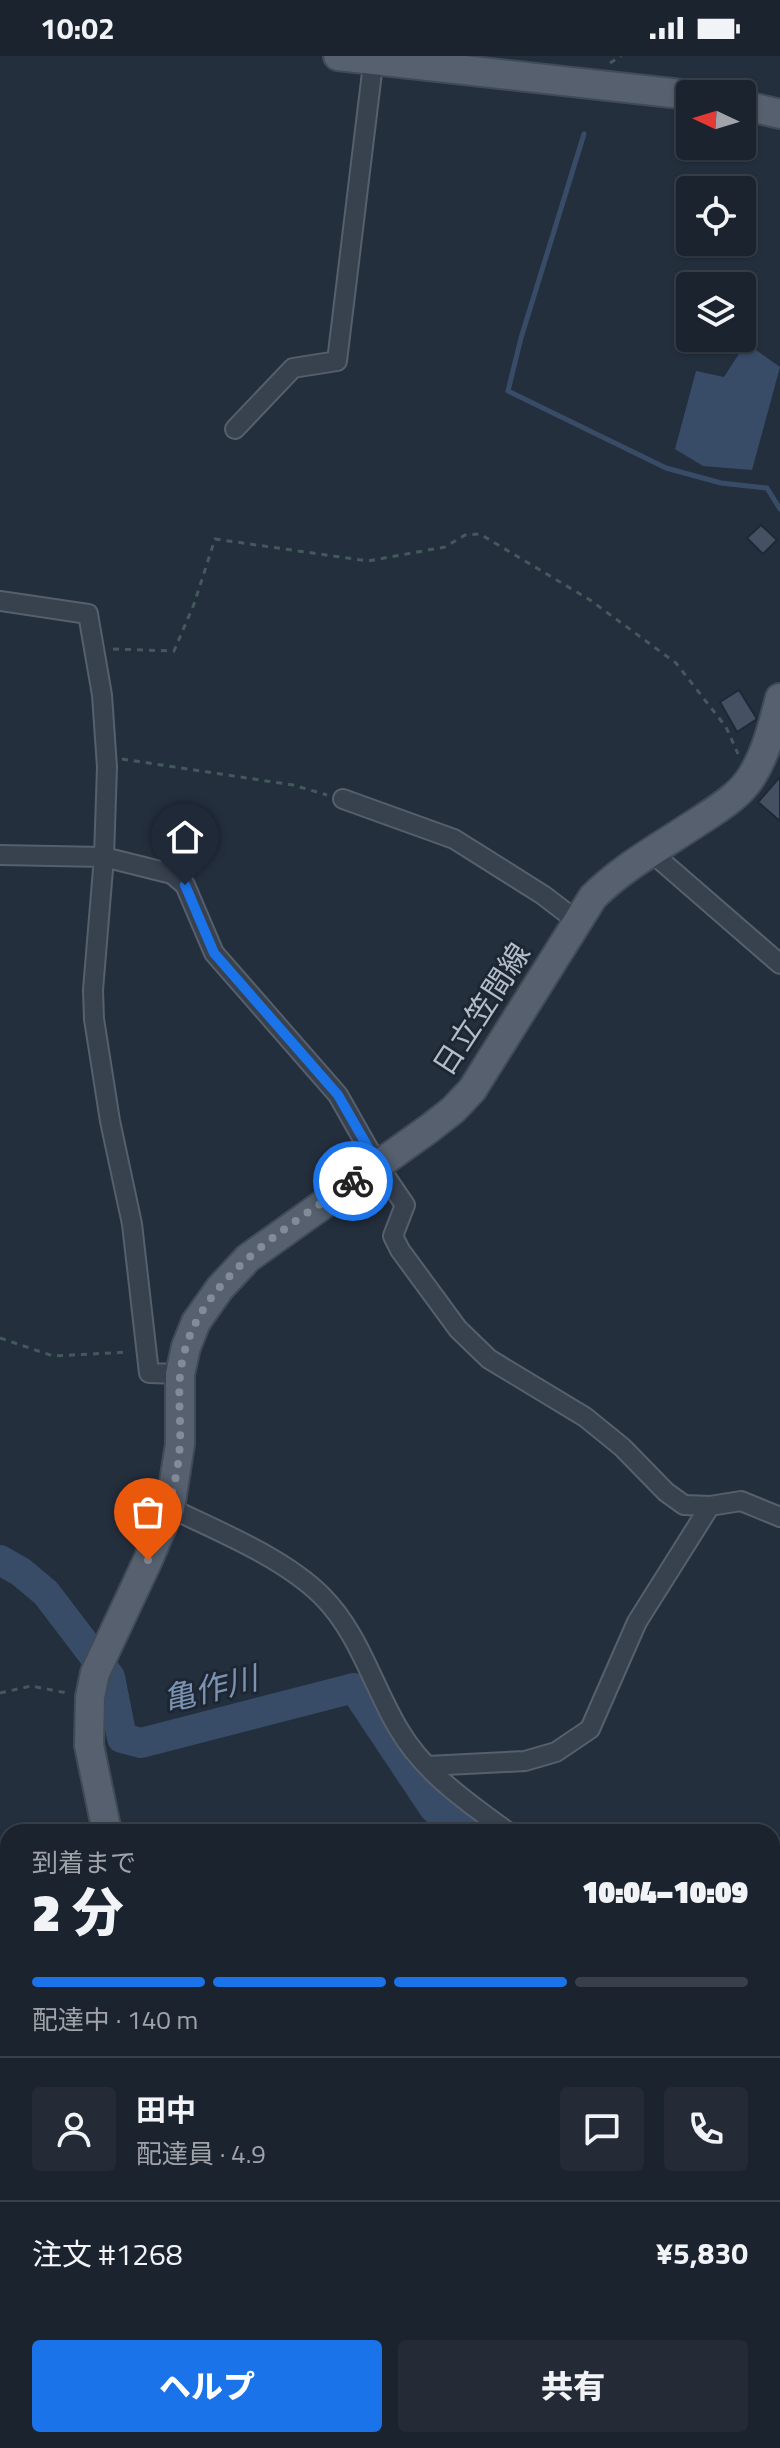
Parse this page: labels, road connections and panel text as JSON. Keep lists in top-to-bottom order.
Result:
{
  "streets": {
    "main road": ["日立笠間線"]
  },
  "water": ["亀作川"],
  "north": "left",
  "page": {
    "status": "10:02",
    "heading": ["2 分", "到着まで", "10:04–10:09"],
    "panel": [
      "田中",
      "配達員 · 4.9",
      "注文 #1268",
      "¥5,830"
    ],
    "bar": "配達中 · 140 m",
    "buttons": ["ヘルプ", "共有"]
  }
}
